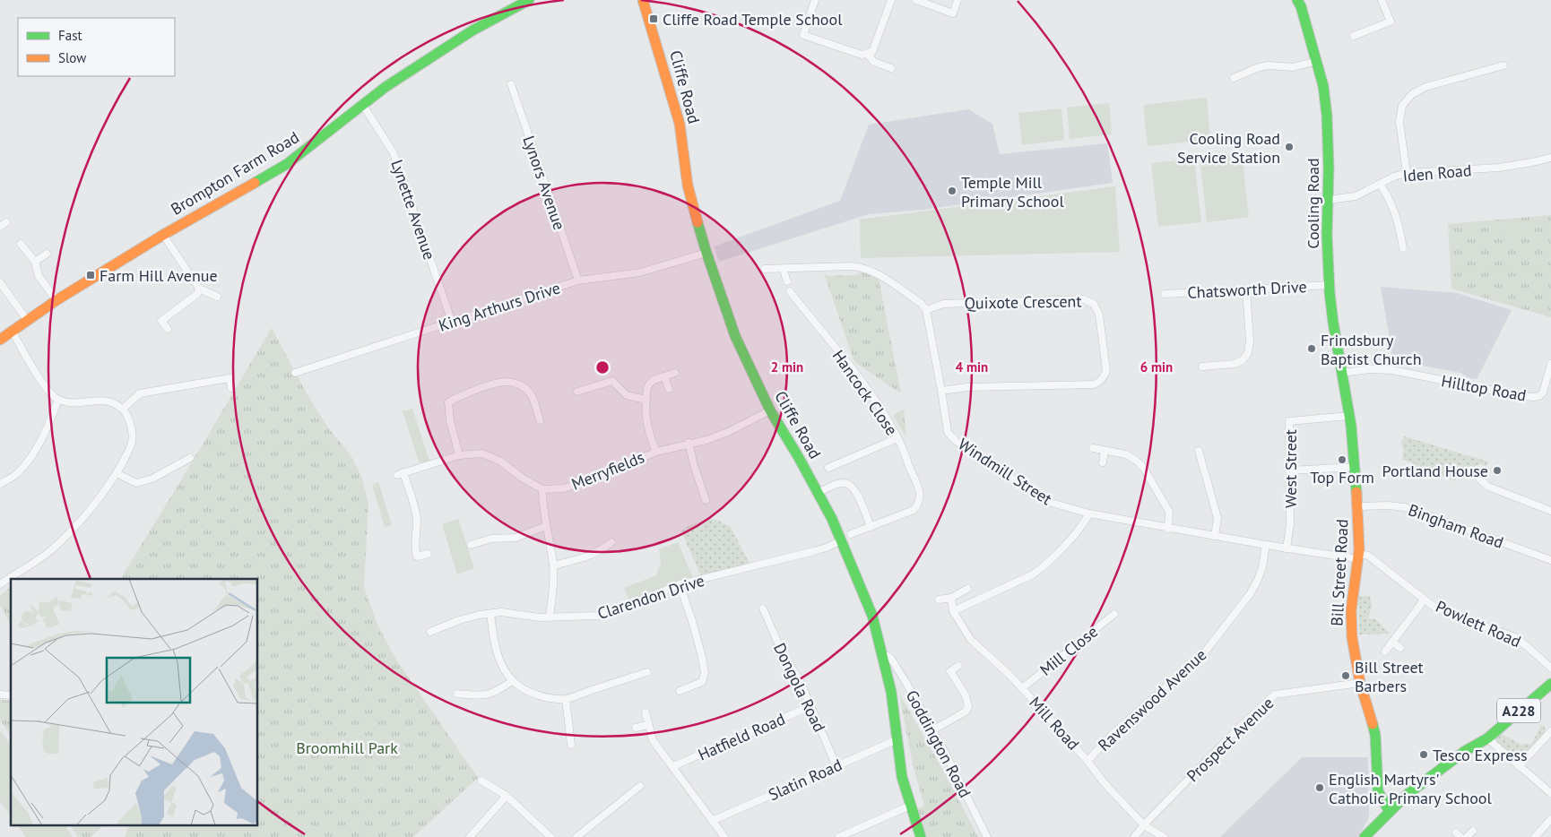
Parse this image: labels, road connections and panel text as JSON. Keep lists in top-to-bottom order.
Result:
{
  "streets": {
    "main road": [
      "Cliffe Road",
      "Brompton Farm Road",
      "Cooling Road",
      "Bill Street Road",
      "A228"
    ],
    "street": [
      "Iden Road",
      "Lynors Avenue",
      "Lynette Avenue",
      "Chatsworth Drive",
      "Quixote Crescent",
      "King Arthurs Drive",
      "Hilltop Road",
      "Hancock Close",
      "West Street",
      "Merryfields",
      "Windmill Street",
      "Bingham Road",
      "Clarendon Drive",
      "Powlett Road",
      "Mill Close",
      "Dongola Road",
      "Ravenswood Avenue",
      "Mill Road",
      "Hatfield Road",
      "Prospect Avenue",
      "Goddington Road",
      "Slatin Road"
    ]
  },
  "crossings": [
    ["Cliffe Road", "King Arthurs Drive"],
    ["Cliffe Road", "Hancock Close"],
    ["Cliffe Road", "Merryfields"],
    ["Cliffe Road", "Clarendon Drive"],
    ["Cliffe Road", "Goddington Road"],
    ["Cliffe Road", "Slatin Road"],
    ["Brompton Farm Road", "Lynette Avenue"],
    ["Iden Road", "Cooling Road"],
    ["Lynors Avenue", "King Arthurs Drive"],
    ["Cooling Road", "Chatsworth Drive"],
    ["Cooling Road", "Hilltop Road"],
    ["Cooling Road", "West Street"],
    ["Cooling Road", "Bill Street Road"],
    ["Lynette Avenue", "King Arthurs Drive"],
    ["Quixote Crescent", "Windmill Street"],
    ["Hancock Close", "Clarendon Drive"],
    ["West Street", "Windmill Street"],
    ["West Street", "Bill Street Road"],
    ["Windmill Street", "Bill Street Road"],
    ["Windmill Street", "Powlett Road"],
    ["Windmill Street", "Ravenswood Avenue"],
    ["Bingham Road", "Bill Street Road"],
    ["Bill Street Road", "Powlett Road"],
    ["Bill Street Road", "A228"],
    ["Bill Street Road", "Prospect Avenue"],
    ["Mill Close", "Mill Road"],
    ["Dongola Road", "Hatfield Road"],
    ["Dongola Road", "Slatin Road"],
    ["Ravenswood Avenue", "Mill Road"],
    ["Mill Road", "Prospect Avenue"]
  ],
  "parks": ["Broomhill Park"],
  "places": {
    "transit": ["Cliffe Road Temple School", "Farm Hill Avenue"],
    "other": [
      "Cooling Road Service Station",
      "Temple Mill Primary School",
      "Frindsbury Baptist Church",
      "Top Form",
      "Portland House",
      "Bill Street Barbers",
      "Tesco Express",
      "English Martyrs' Catholic Primary School"
    ]
  },
  "legend": ["Fast", "Slow"],
  "rings": ["2 min", "4 min", "6 min"]
}
